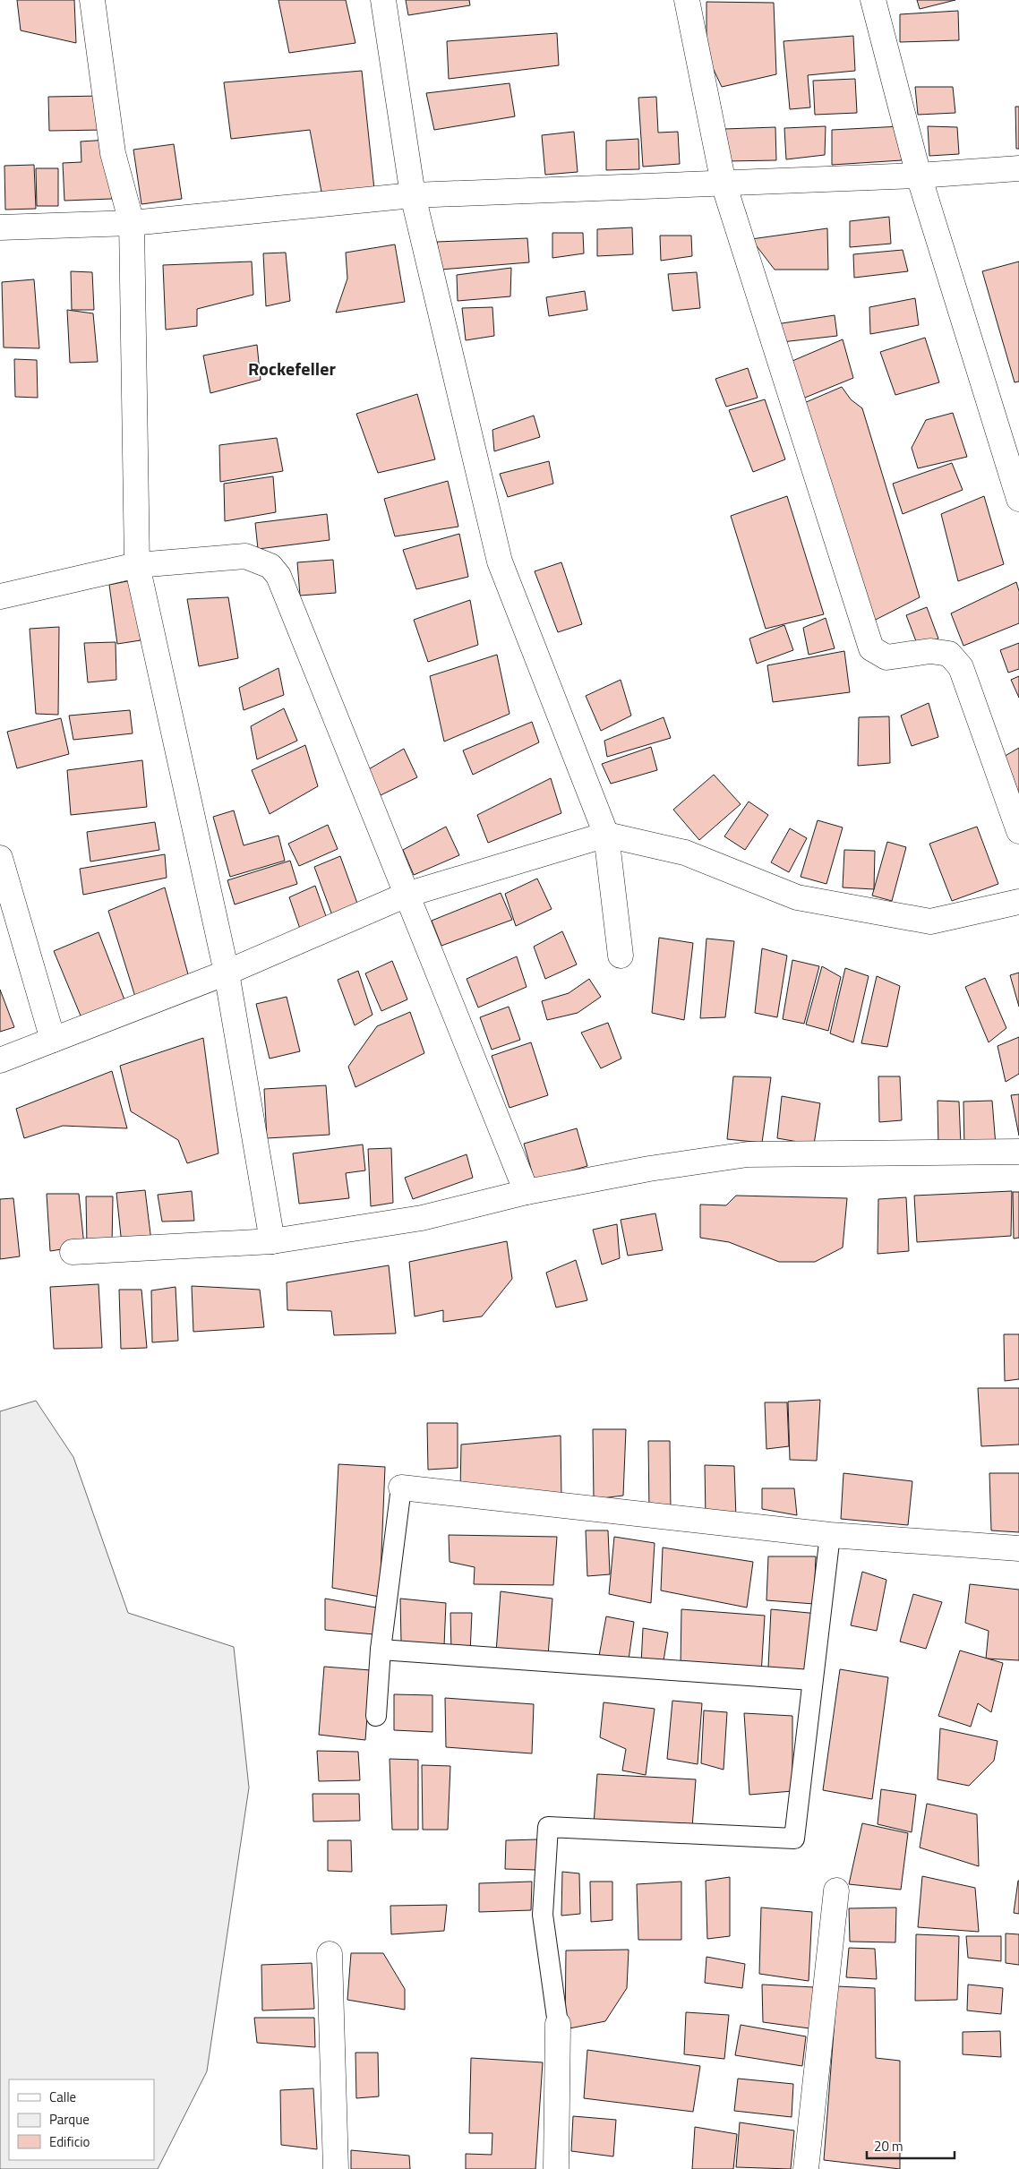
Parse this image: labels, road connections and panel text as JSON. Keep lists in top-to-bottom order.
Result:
{
  "districts": ["Rockefeller"],
  "legend": ["Calle", "Parque", "Edificio"],
  "scale_bar": "20 m"
}
